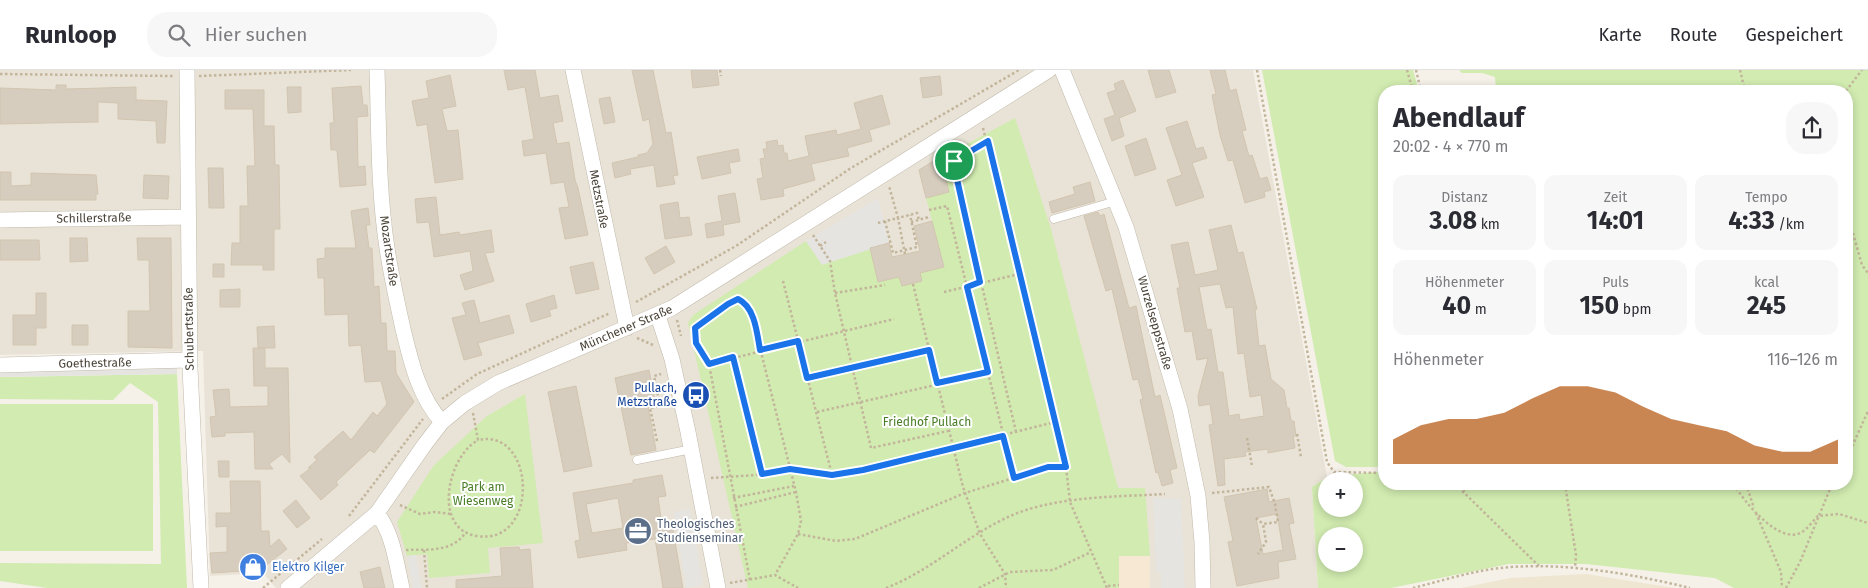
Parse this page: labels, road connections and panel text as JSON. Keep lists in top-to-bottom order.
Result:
{
  "streets": {
    "street": [
      "Metzstraße",
      "Schillerstraße",
      "Mozartstraße",
      "Wurzelseppstraße",
      "Münchener Straße",
      "Schubertstraße",
      "Goethestraße"
    ]
  },
  "crossings": [
    ["Metzstraße", "Münchener Straße"],
    ["Schillerstraße", "Schubertstraße"],
    ["Mozartstraße", "Münchener Straße"],
    ["Schubertstraße", "Goethestraße"]
  ],
  "parks": ["Friedhof Pullach", "Park am Wiesenweg"],
  "places": {
    "bus stop": ["Pullach, Metzstraße"],
    "office": ["Theologisches Studienseminar"],
    "shop": ["Elektro Kilger"]
  },
  "page": {
    "header": "Runloop",
    "search": "Hier suchen",
    "nav": ["Karte", "Route", "Gespeichert"],
    "heading": ["Abendlauf", "20:02 · 4 × 770 m"],
    "stats": [
      ["Distanz", "3.08 km"],
      ["Zeit", "14:01"],
      ["Tempo", "4:33 /km"],
      ["Höhenmeter", "40 m"],
      ["Puls", "150 bpm"],
      ["kcal", "245"]
    ],
    "chart": ["Höhenmeter", "116–126 m"],
    "map_buttons": ["+", "−"]
  }
}
